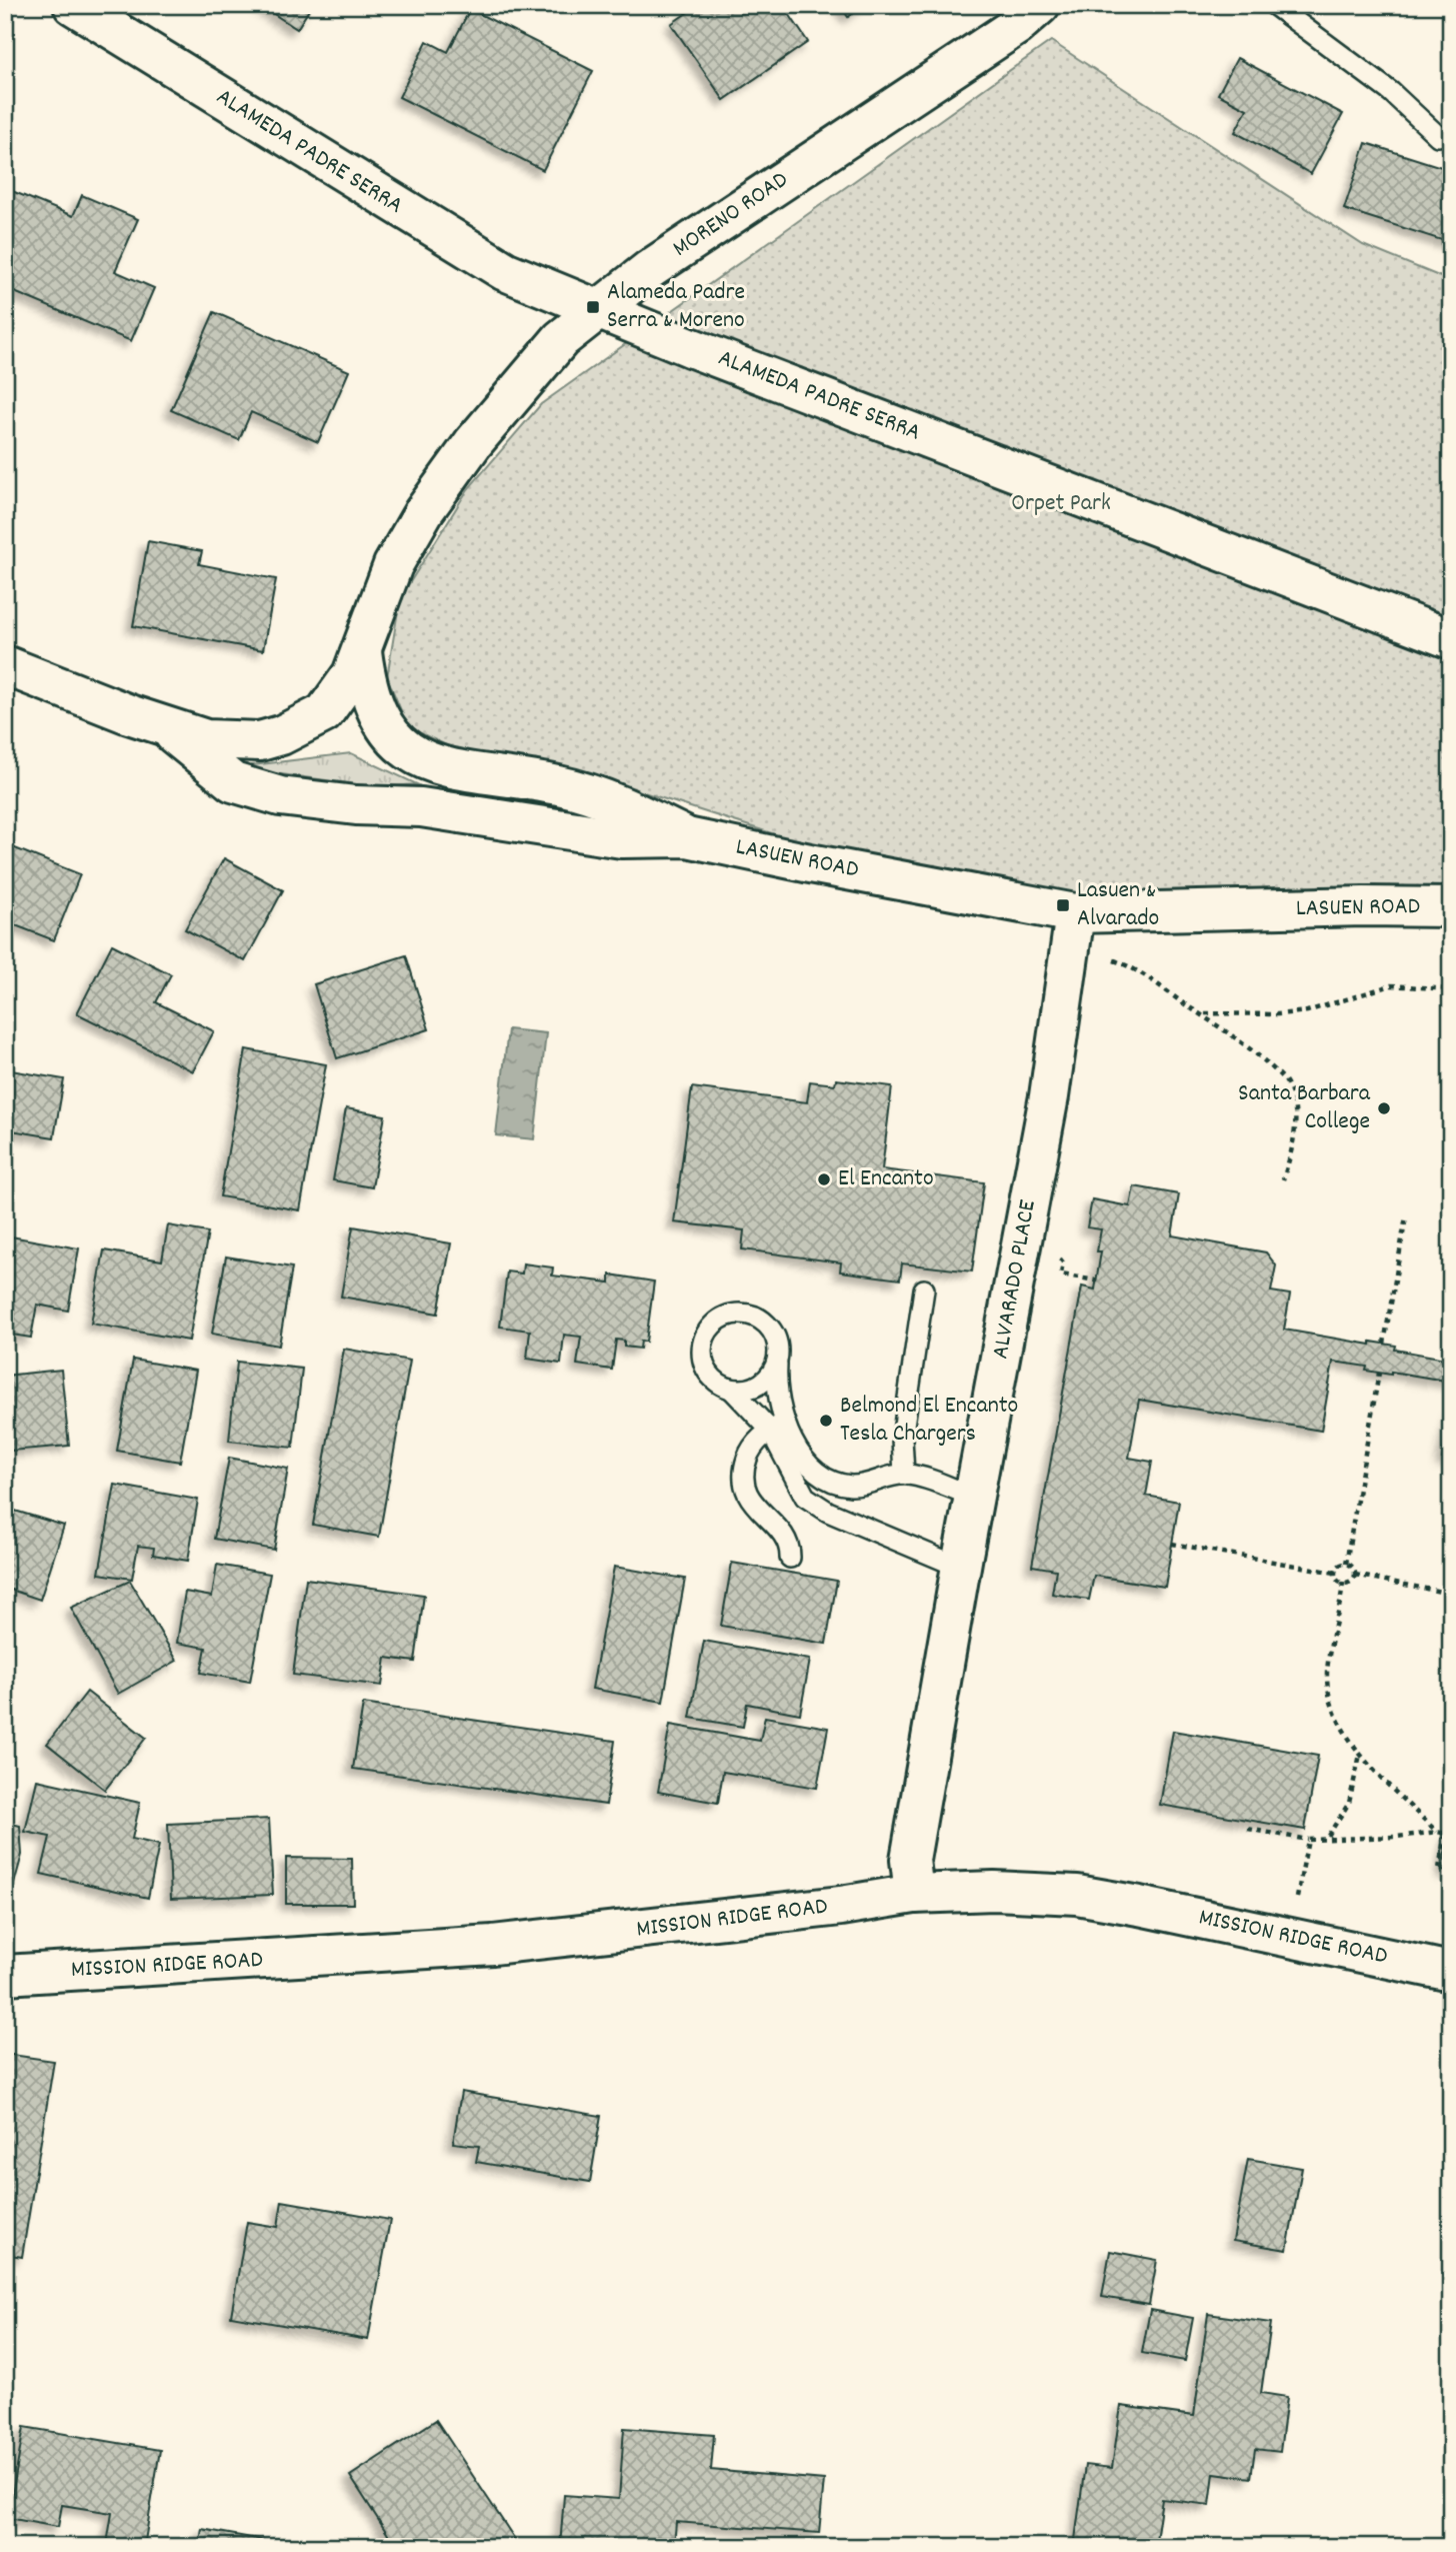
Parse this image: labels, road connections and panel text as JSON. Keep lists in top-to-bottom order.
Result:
{
  "streets": {
    "street": [
      "ALAMEDA PADRE SERRA",
      "MORENO ROAD",
      "LASUEN ROAD",
      "ALVARADO PLACE",
      "MISSION RIDGE ROAD"
    ]
  },
  "crossings": [
    ["ALAMEDA PADRE SERRA", "MORENO ROAD"],
    ["MORENO ROAD", "LASUEN ROAD"],
    ["LASUEN ROAD", "ALVARADO PLACE"],
    ["ALVARADO PLACE", "MISSION RIDGE ROAD"]
  ],
  "parks": ["Orpet Park"],
  "places": {
    "transit": ["Alameda Padre Serra & Moreno", "Lasuen & Alvarado"],
    "other": ["Santa Barbara College", "El Encanto", "Belmond El Encanto Tesla Chargers"]
  }
}
